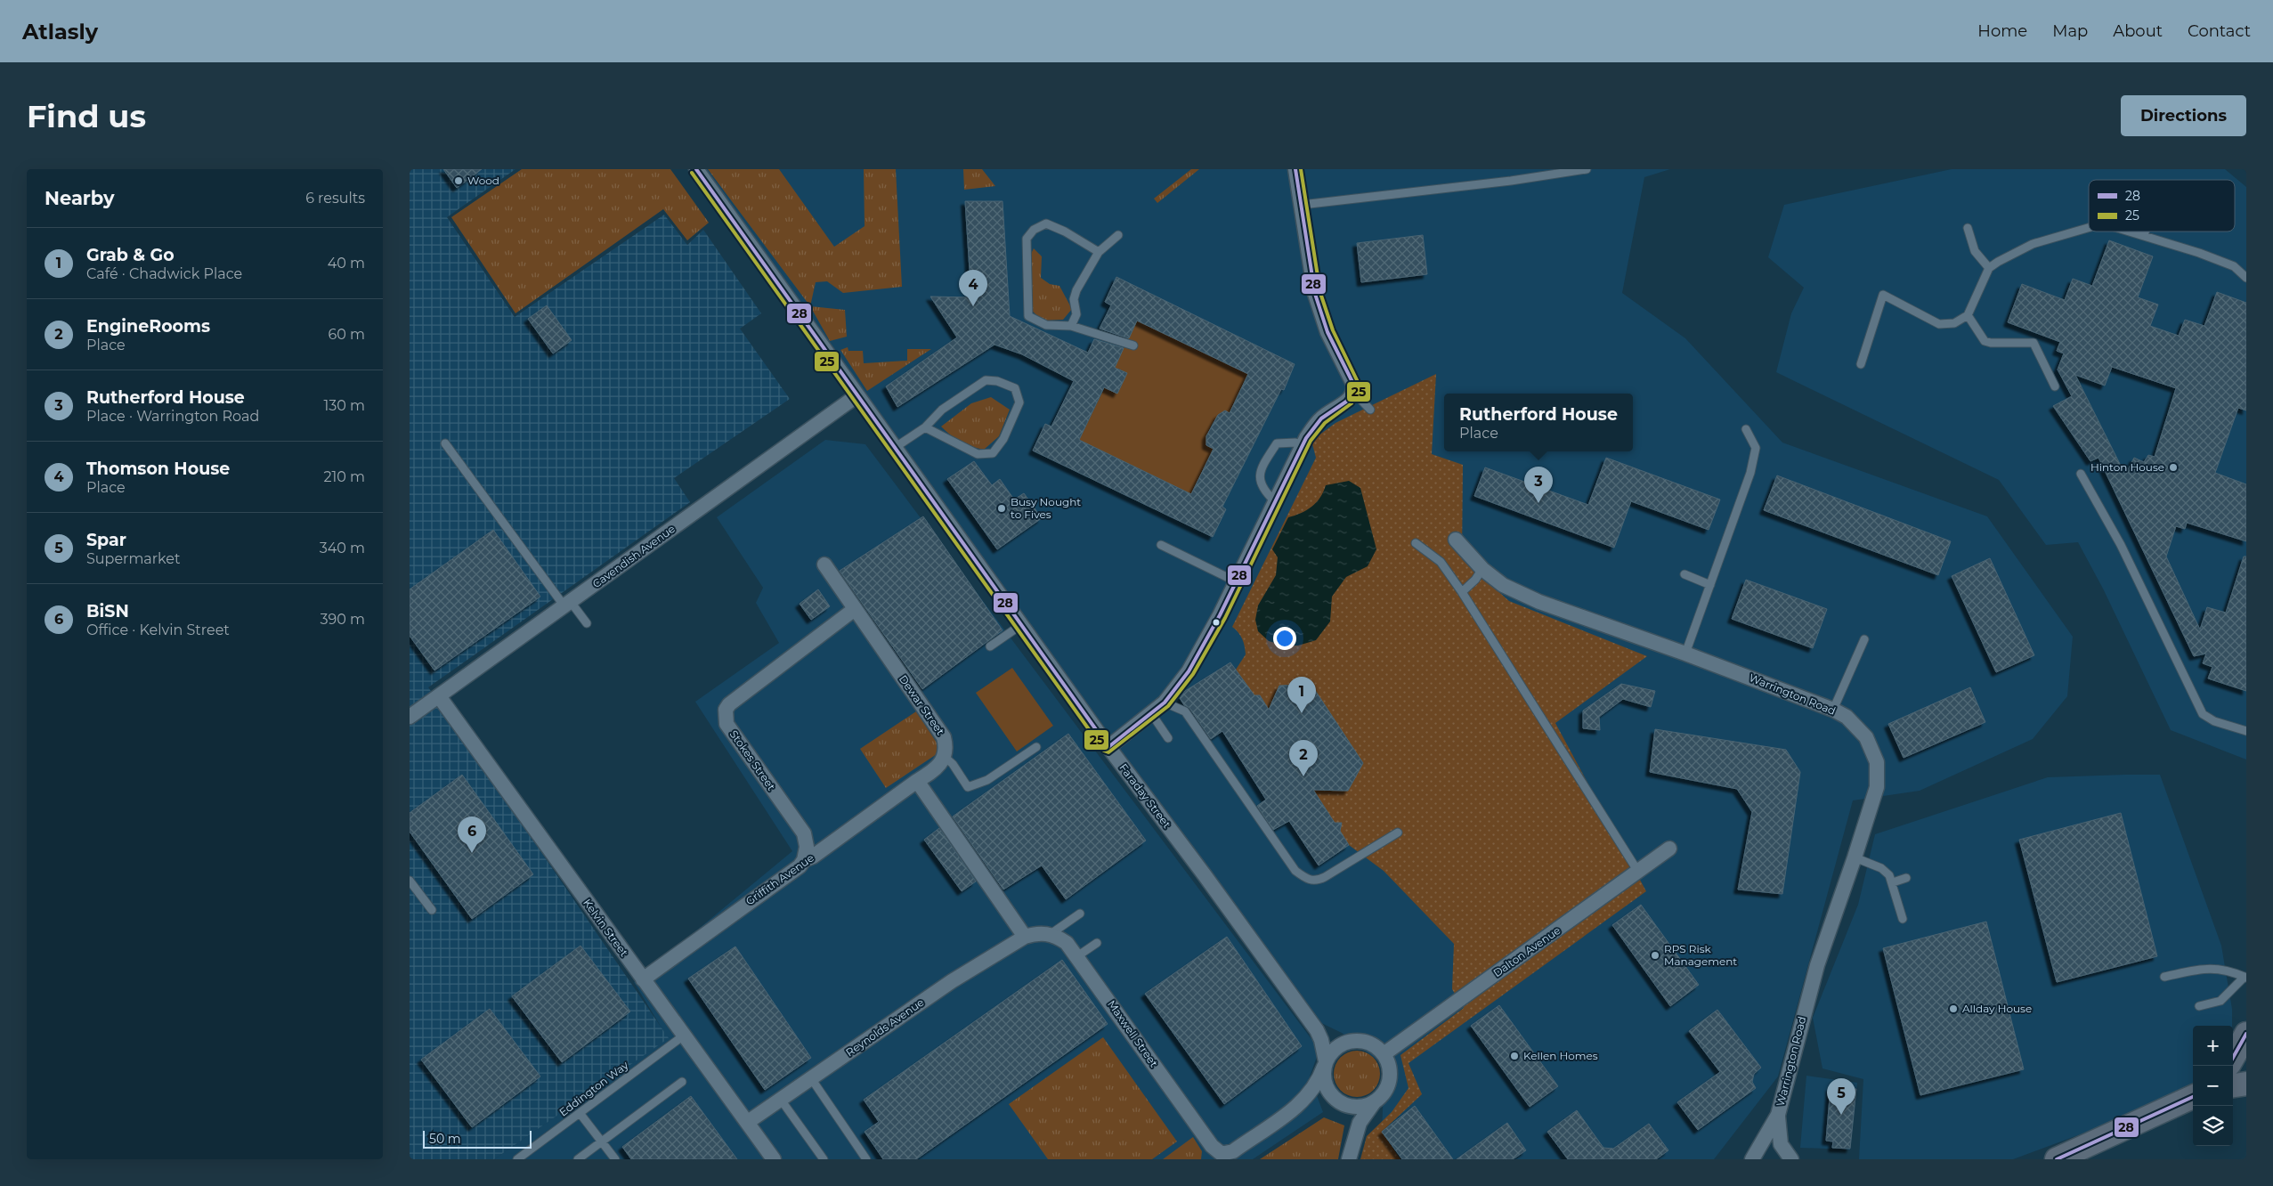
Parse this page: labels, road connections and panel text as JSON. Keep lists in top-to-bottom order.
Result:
{
  "streets": {
    "street": [
      "Cavendish Avenue",
      "Warrington Road",
      "Dewar Street",
      "Stokes Street",
      "Faraday Street",
      "Griffith Avenue",
      "Kelvin Street",
      "Dalton Avenue",
      "Reynolds Avenue",
      "Maxwell Street"
    ],
    "lane": ["Eddington Way"]
  },
  "crossings": [
    ["Cavendish Avenue", "Faraday Street"],
    ["Cavendish Avenue", "Kelvin Street"],
    ["Dewar Street", "Stokes Street"],
    ["Stokes Street", "Griffith Avenue"],
    ["Faraday Street", "Dalton Avenue"],
    ["Faraday Street", "Maxwell Street"],
    ["Griffith Avenue", "Kelvin Street"],
    ["Kelvin Street", "Reynolds Avenue"],
    ["Kelvin Street", "Eddington Way"],
    ["Dalton Avenue", "Maxwell Street"]
  ],
  "places": [
    "Wood",
    "Hinton House",
    "Busy Nought to Fives",
    "RPS Risk Management",
    "Allday House",
    "Kellen Homes"
  ],
  "lines": ["transit line 28", "transit line 25"],
  "legend": ["28", "25"],
  "scale_bar": "50 m",
  "page": {
    "header": "Atlasly",
    "nav": [
      "Home",
      "Map",
      "About",
      "Contact"
    ],
    "buttons": "Directions",
    "title": "Find us",
    "heading": ["Nearby", "6 results"],
    "list": [
      {
        "mark": "1",
        "name": "Grab & Go",
        "note": "Café · Chadwick Place",
        "value": "40 m"
      },
      {
        "mark": "2",
        "name": "EngineRooms",
        "note": "Place",
        "value": "60 m"
      },
      {
        "mark": "3",
        "name": "Rutherford House",
        "note": "Place · Warrington Road",
        "value": "130 m"
      },
      {
        "mark": "4",
        "name": "Thomson House",
        "note": "Place",
        "value": "210 m"
      },
      {
        "mark": "5",
        "name": "Spar",
        "note": "Supermarket",
        "value": "340 m"
      },
      {
        "mark": "6",
        "name": "BiSN",
        "note": "Office · Kelvin Street",
        "value": "390 m"
      }
    ],
    "pins": [
      "4",
      "3",
      "1",
      "2",
      "6",
      "5"
    ],
    "popup": ["Rutherford House", "Place"],
    "map_buttons": ["+", "−"],
    "scale": "50 m"
  }
}
